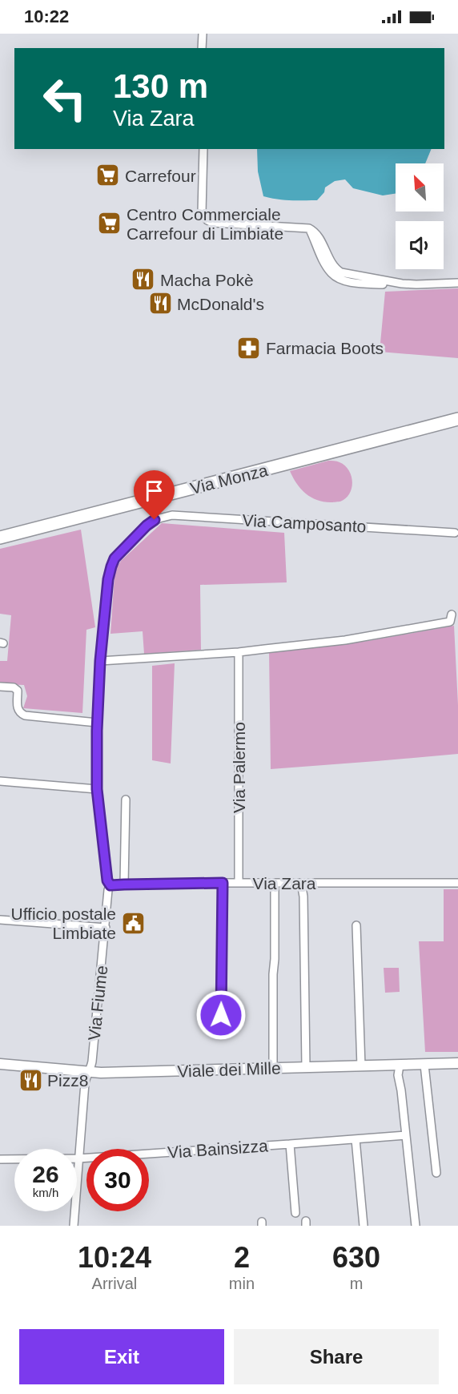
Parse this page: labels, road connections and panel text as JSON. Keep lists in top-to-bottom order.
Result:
{
  "streets": {
    "main road": ["Via Monza"],
    "street": [
      "Via Camposanto",
      "Via Palermo",
      "Via Zara",
      "Via Fiume",
      "Viale dei Mille",
      "Via Bainsizza"
    ]
  },
  "crossings": [
    ["Via Camposanto", "Via Fiume"],
    ["Via Palermo", "Via Zara"],
    ["Via Zara", "Via Fiume"],
    ["Via Fiume", "Viale dei Mille"],
    ["Via Fiume", "Via Bainsizza"]
  ],
  "places": {
    "supermarket": ["Carrefour", "Centro Commerciale Carrefour di Limbiate"],
    "restaurant": ["Macha Pokè", "McDonald's", "Pizz8"],
    "pharmacy": ["Farmacia Boots"],
    "public building": ["Ufficio postale Limbiate"]
  },
  "north": "top left",
  "page": {
    "status": "10:22",
    "turn": ["130 m", "Via Zara"],
    "speed": "26 km/h",
    "limit": "30",
    "eta": [
      "10:24",
      "Arrival",
      "2",
      "min",
      "630",
      "m"
    ],
    "buttons": ["Exit", "Share"]
  }
}
